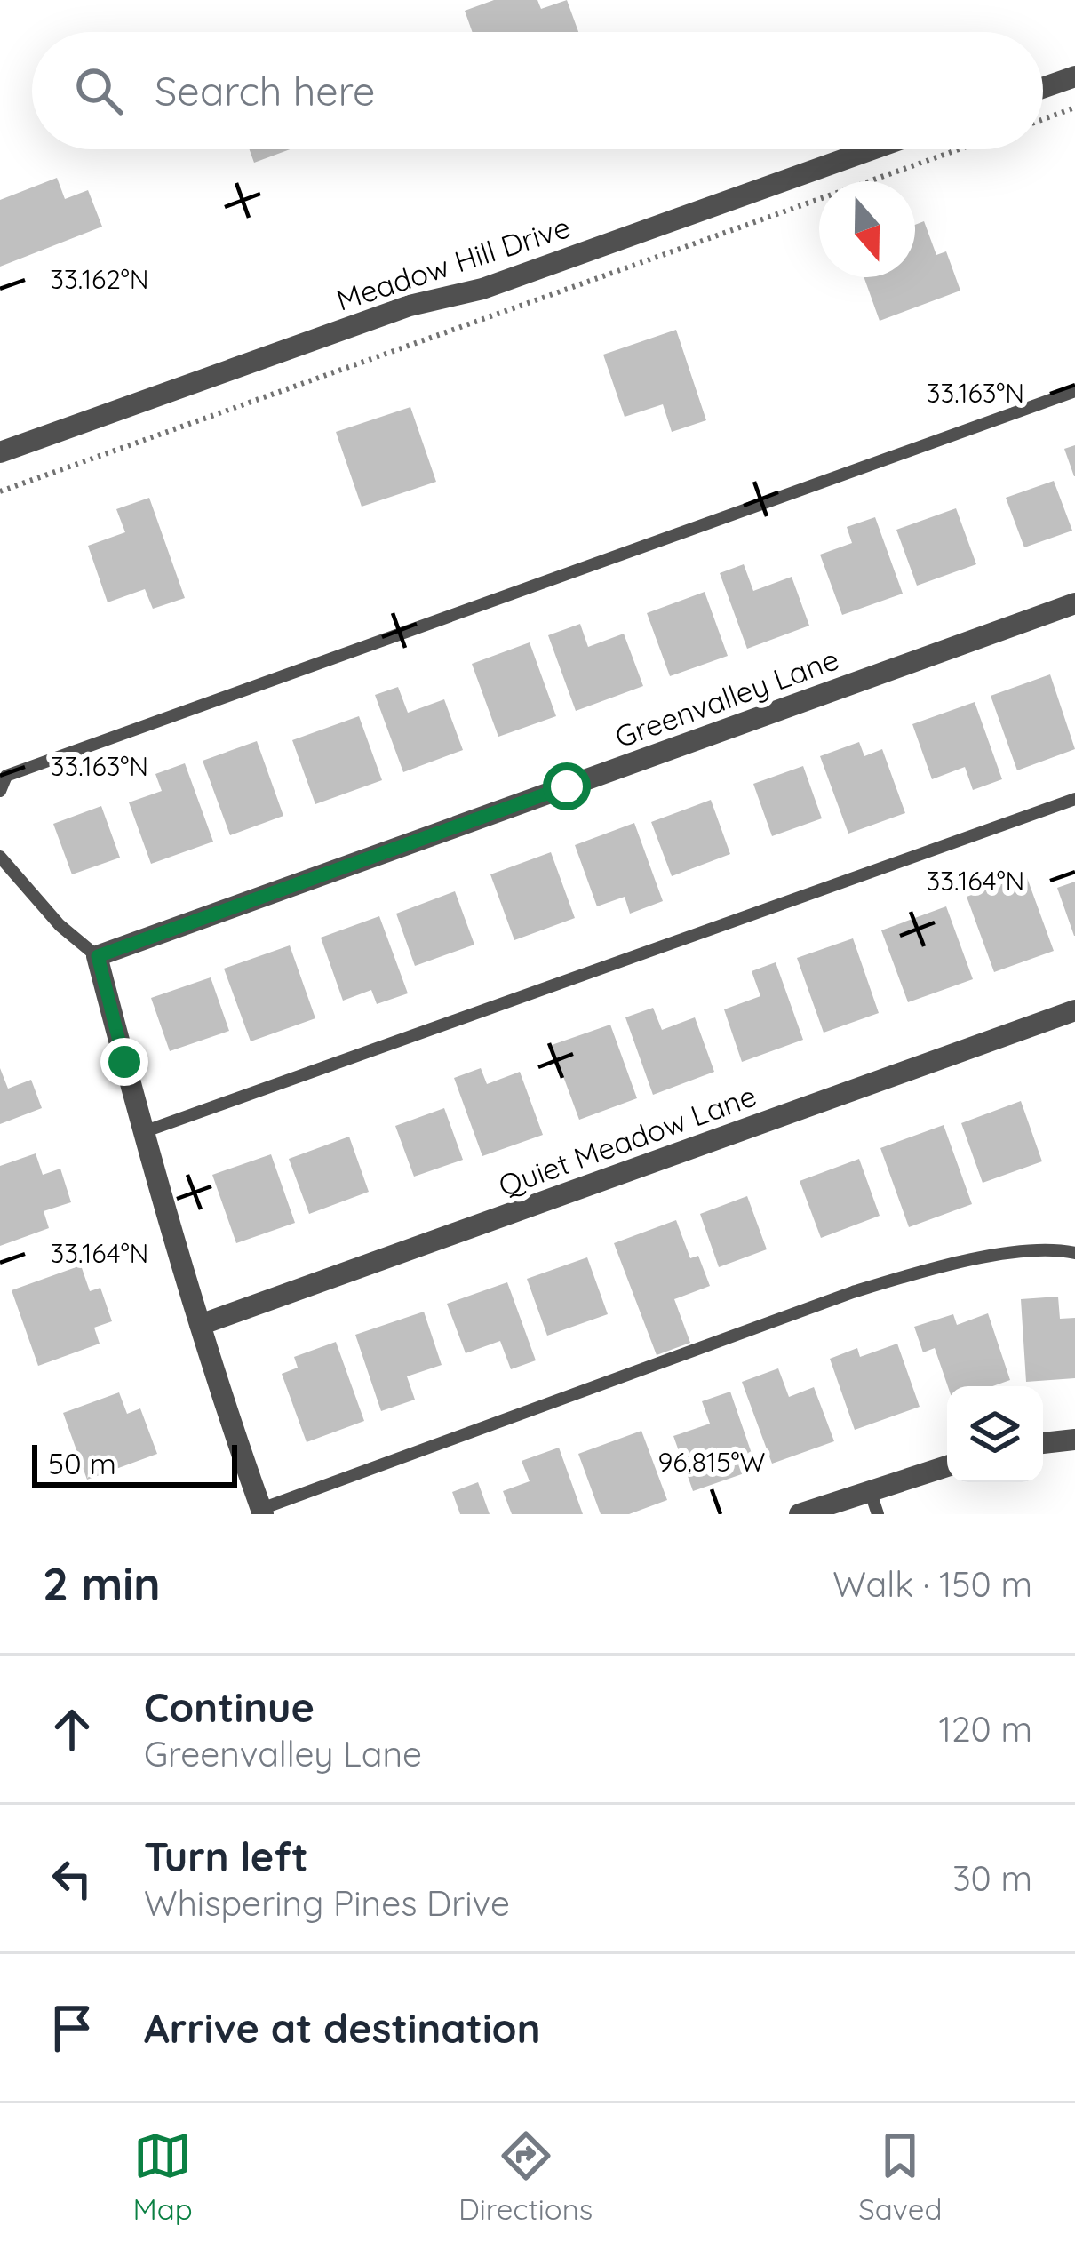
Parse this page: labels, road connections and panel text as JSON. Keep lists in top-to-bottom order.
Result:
{
  "streets": {
    "street": ["Meadow Hill Drive", "Greenvalley Lane", "Quiet Meadow Lane"]
  },
  "scale_bar": "50 m",
  "north": "bottom",
  "page": {
    "search": "Search here",
    "scale": "50 m",
    "heading": ["2 min", "Walk · 150 m"],
    "list": [
      ["Continue", "Greenvalley Lane", "120 m"],
      ["Turn left", "Whispering Pines Drive", "30 m"],
      "Arrive at destination"
    ],
    "nav": ["Map", "Directions", "Saved"]
  },
  "coordinates": [
    "33.162°N",
    "33.163°N",
    "33.164°N",
    "96.815°W"
  ]
}
